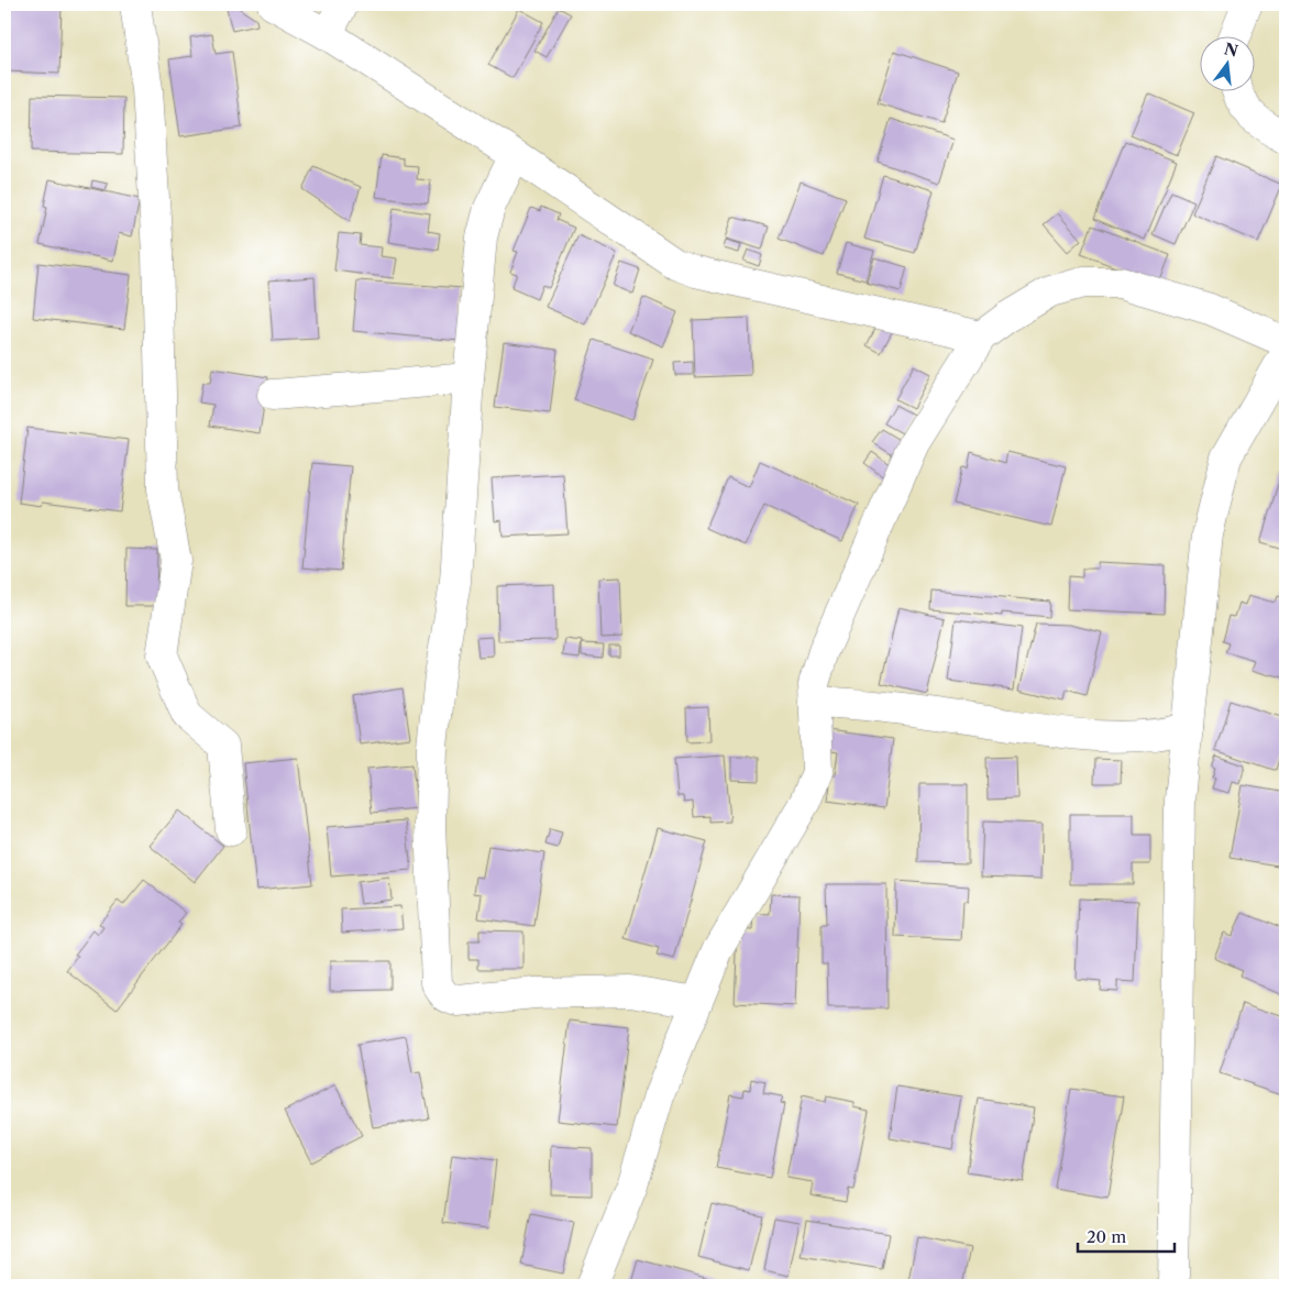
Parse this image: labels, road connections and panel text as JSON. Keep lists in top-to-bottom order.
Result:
{
  "scale_bar": "20 m",
  "north": "top"
}
